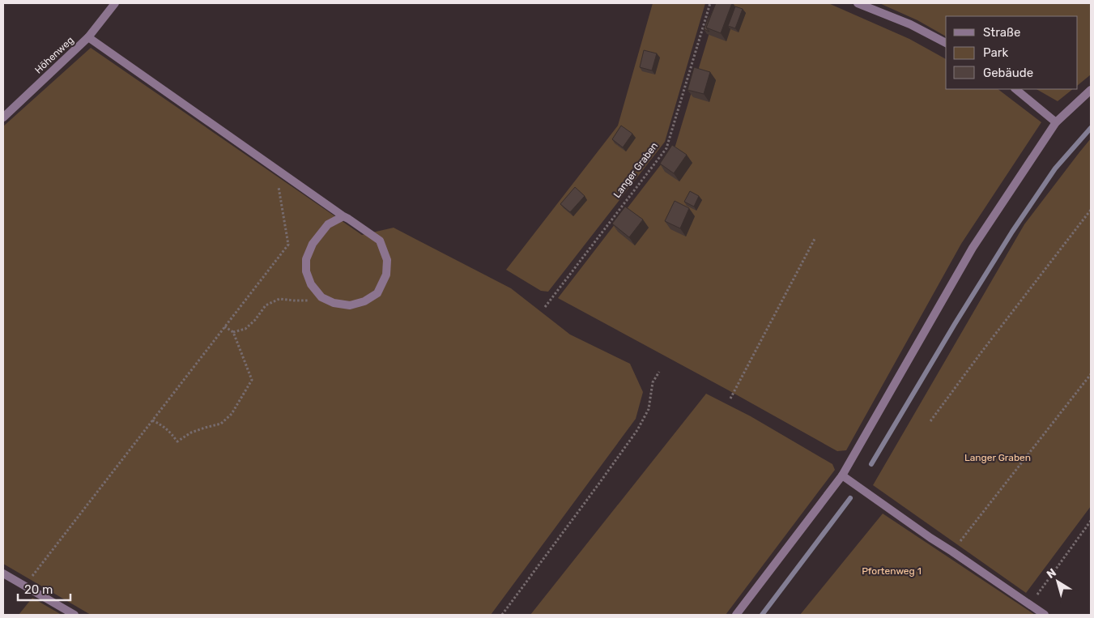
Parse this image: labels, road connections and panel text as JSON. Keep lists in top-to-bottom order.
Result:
{
  "streets": {
    "street": ["Höhenweg"],
    "path": ["Langer Graben"]
  },
  "parks": ["Langer Graben", "Pfortenweg 1"],
  "legend": ["Straße", "Park", "Gebäude"],
  "scale_bar": "20 m",
  "north": "top left"
}
